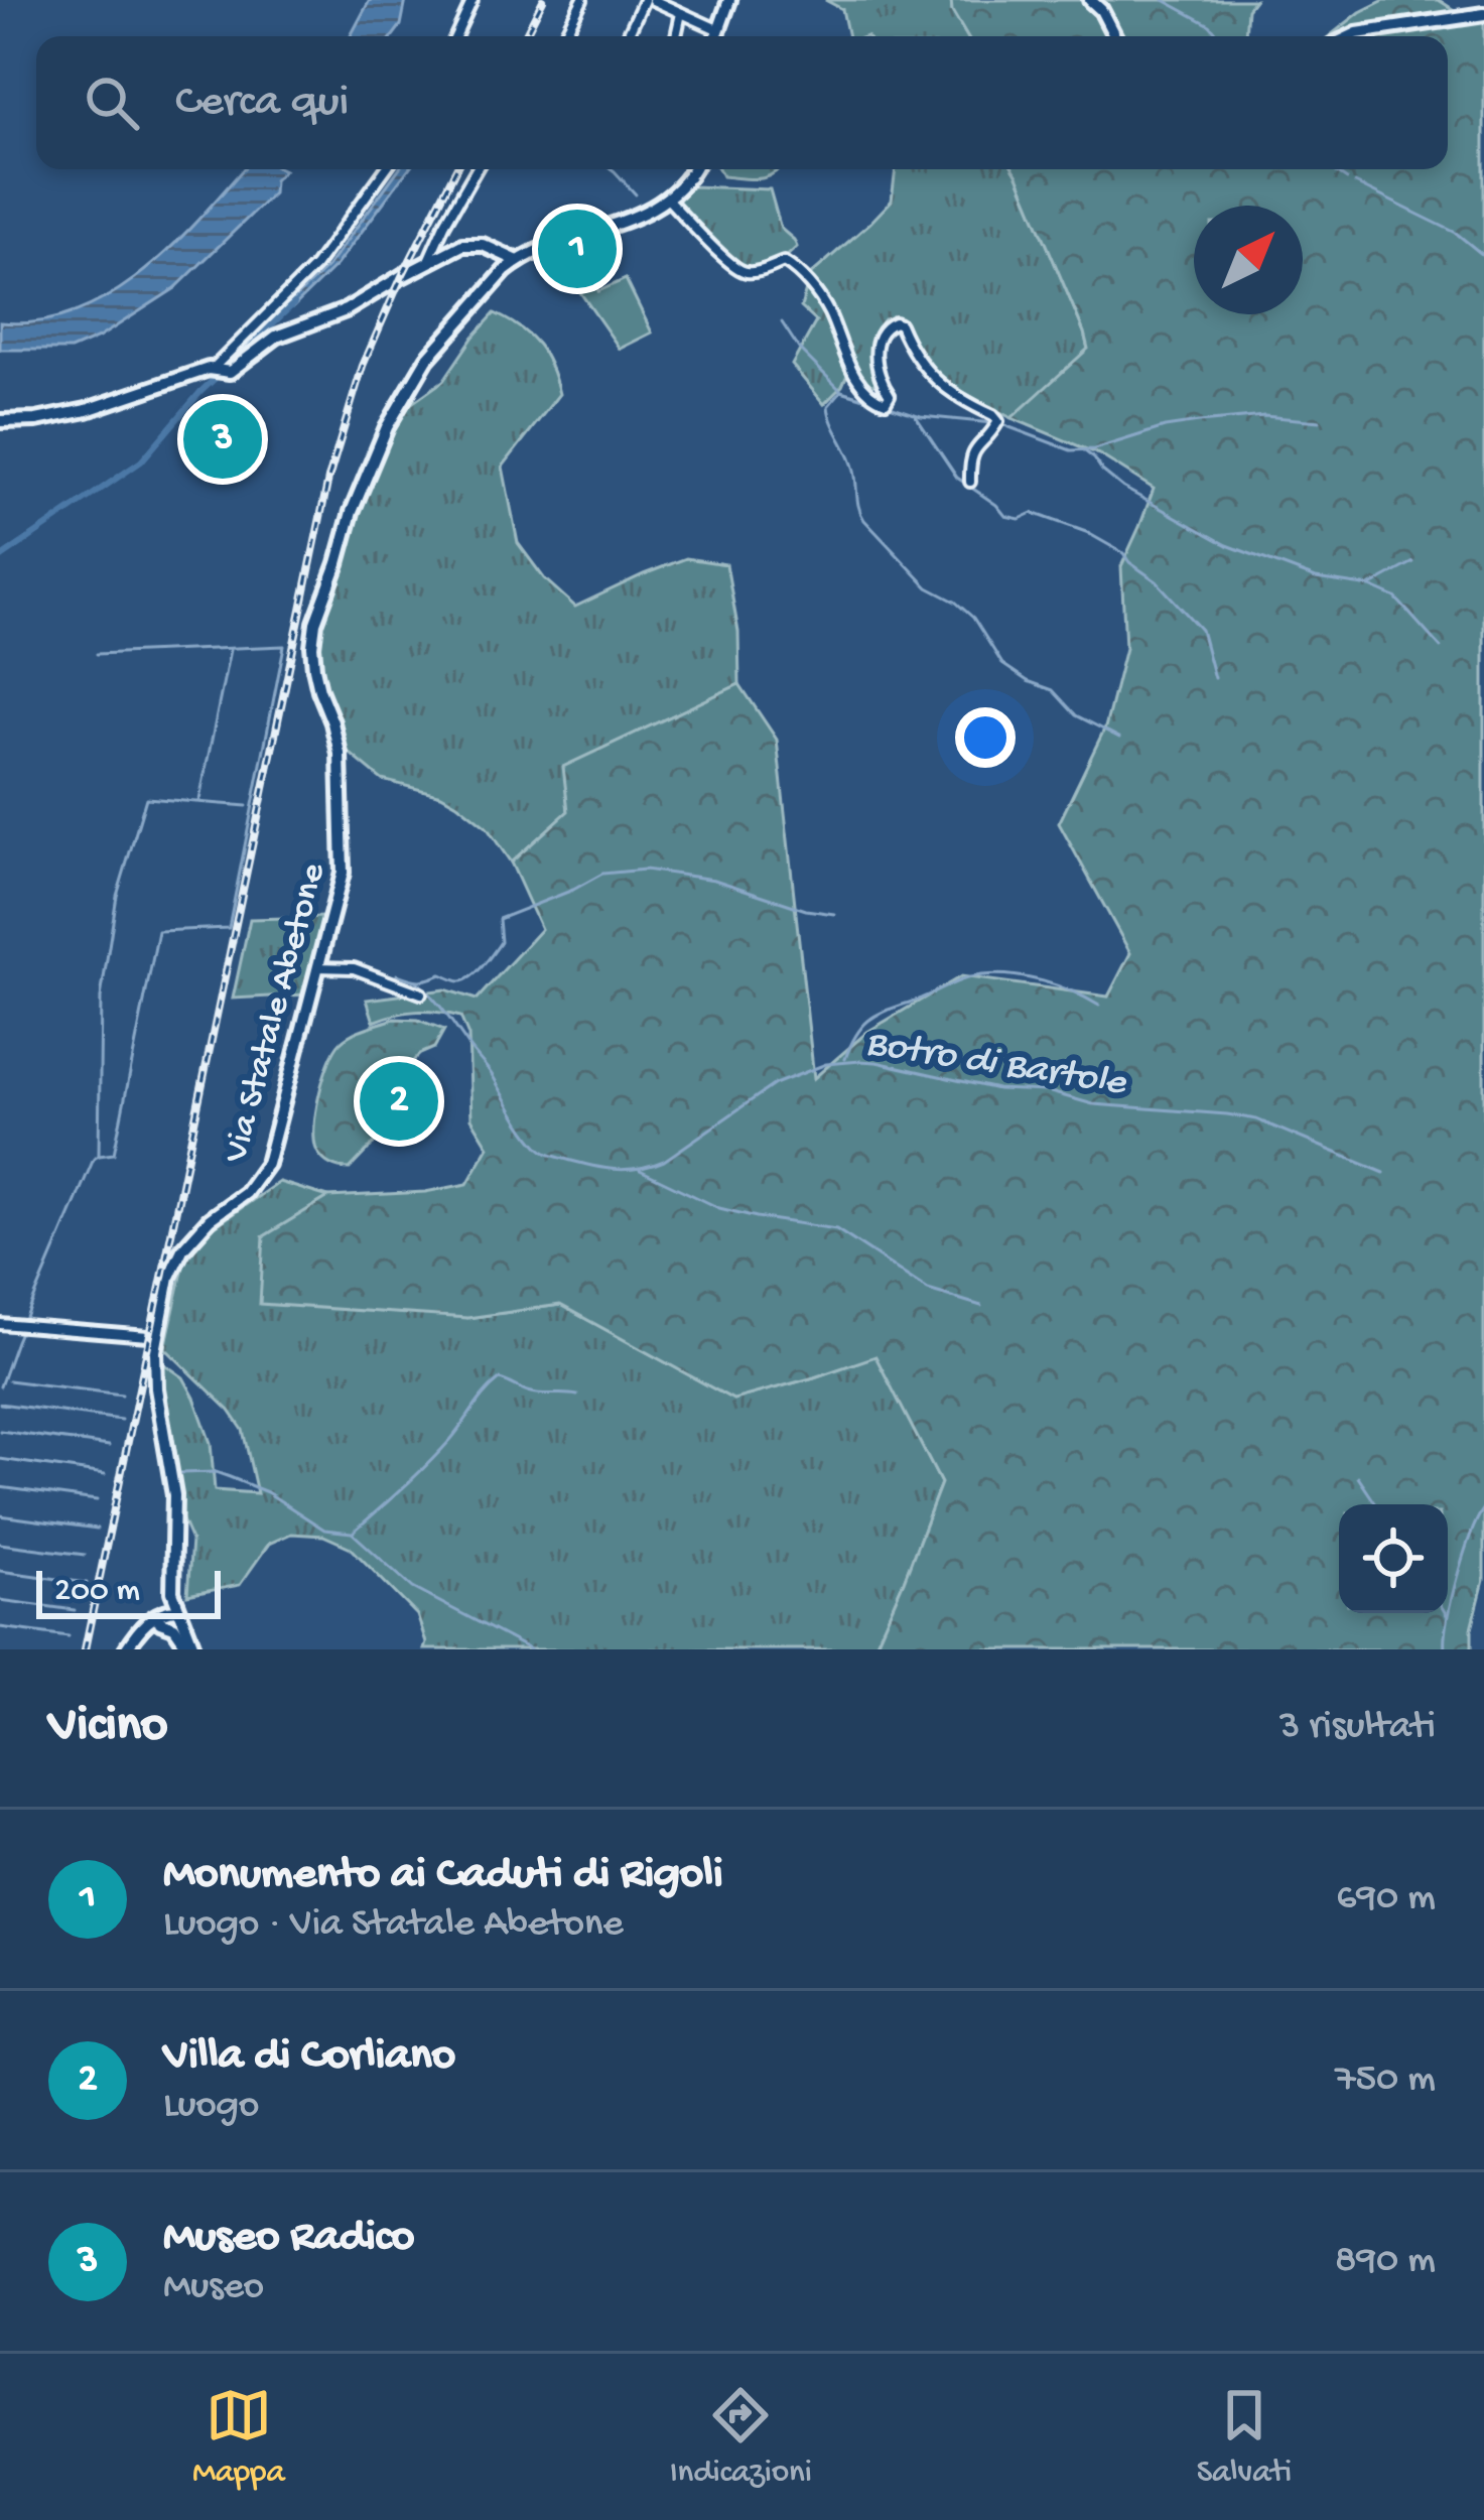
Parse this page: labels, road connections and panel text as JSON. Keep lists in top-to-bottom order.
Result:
{
  "streets": {
    "main road": ["Via Statale Abetone"]
  },
  "water": ["Botro di Bartole"],
  "scale_bar": "200 m",
  "north": "top right",
  "page": {
    "search": "Cerca qui",
    "pins": ["1", "3", "2"],
    "scale": "200 m",
    "heading": ["Vicino", "3 risultati"],
    "list": [
      {
        "mark": "1",
        "name": "Monumento ai Caduti di Rigoli",
        "note": "Luogo · Via Statale Abetone",
        "value": "690 m"
      },
      {
        "mark": "2",
        "name": "Villa di Corliano",
        "note": "Luogo",
        "value": "750 m"
      },
      {
        "mark": "3",
        "name": "Museo Radico",
        "note": "Museo",
        "value": "890 m"
      }
    ],
    "nav": ["Mappa", "Indicazioni", "Salvati"]
  }
}
